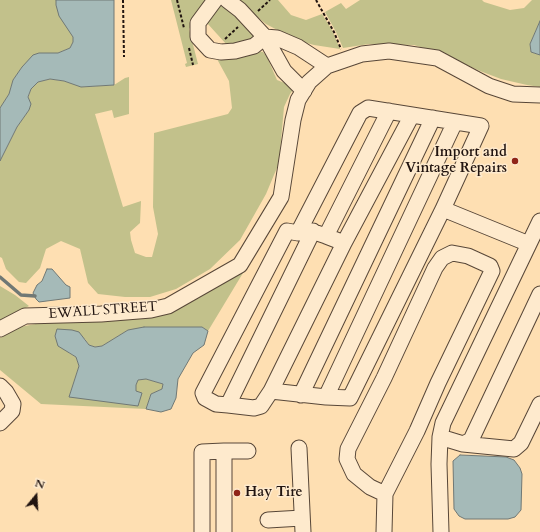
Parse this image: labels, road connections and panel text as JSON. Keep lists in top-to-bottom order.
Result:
{
  "streets": {
    "street": ["EWALL STREET"]
  },
  "places": ["Import and Vintage Repairs", "Hay Tire"],
  "north": "top"
}
